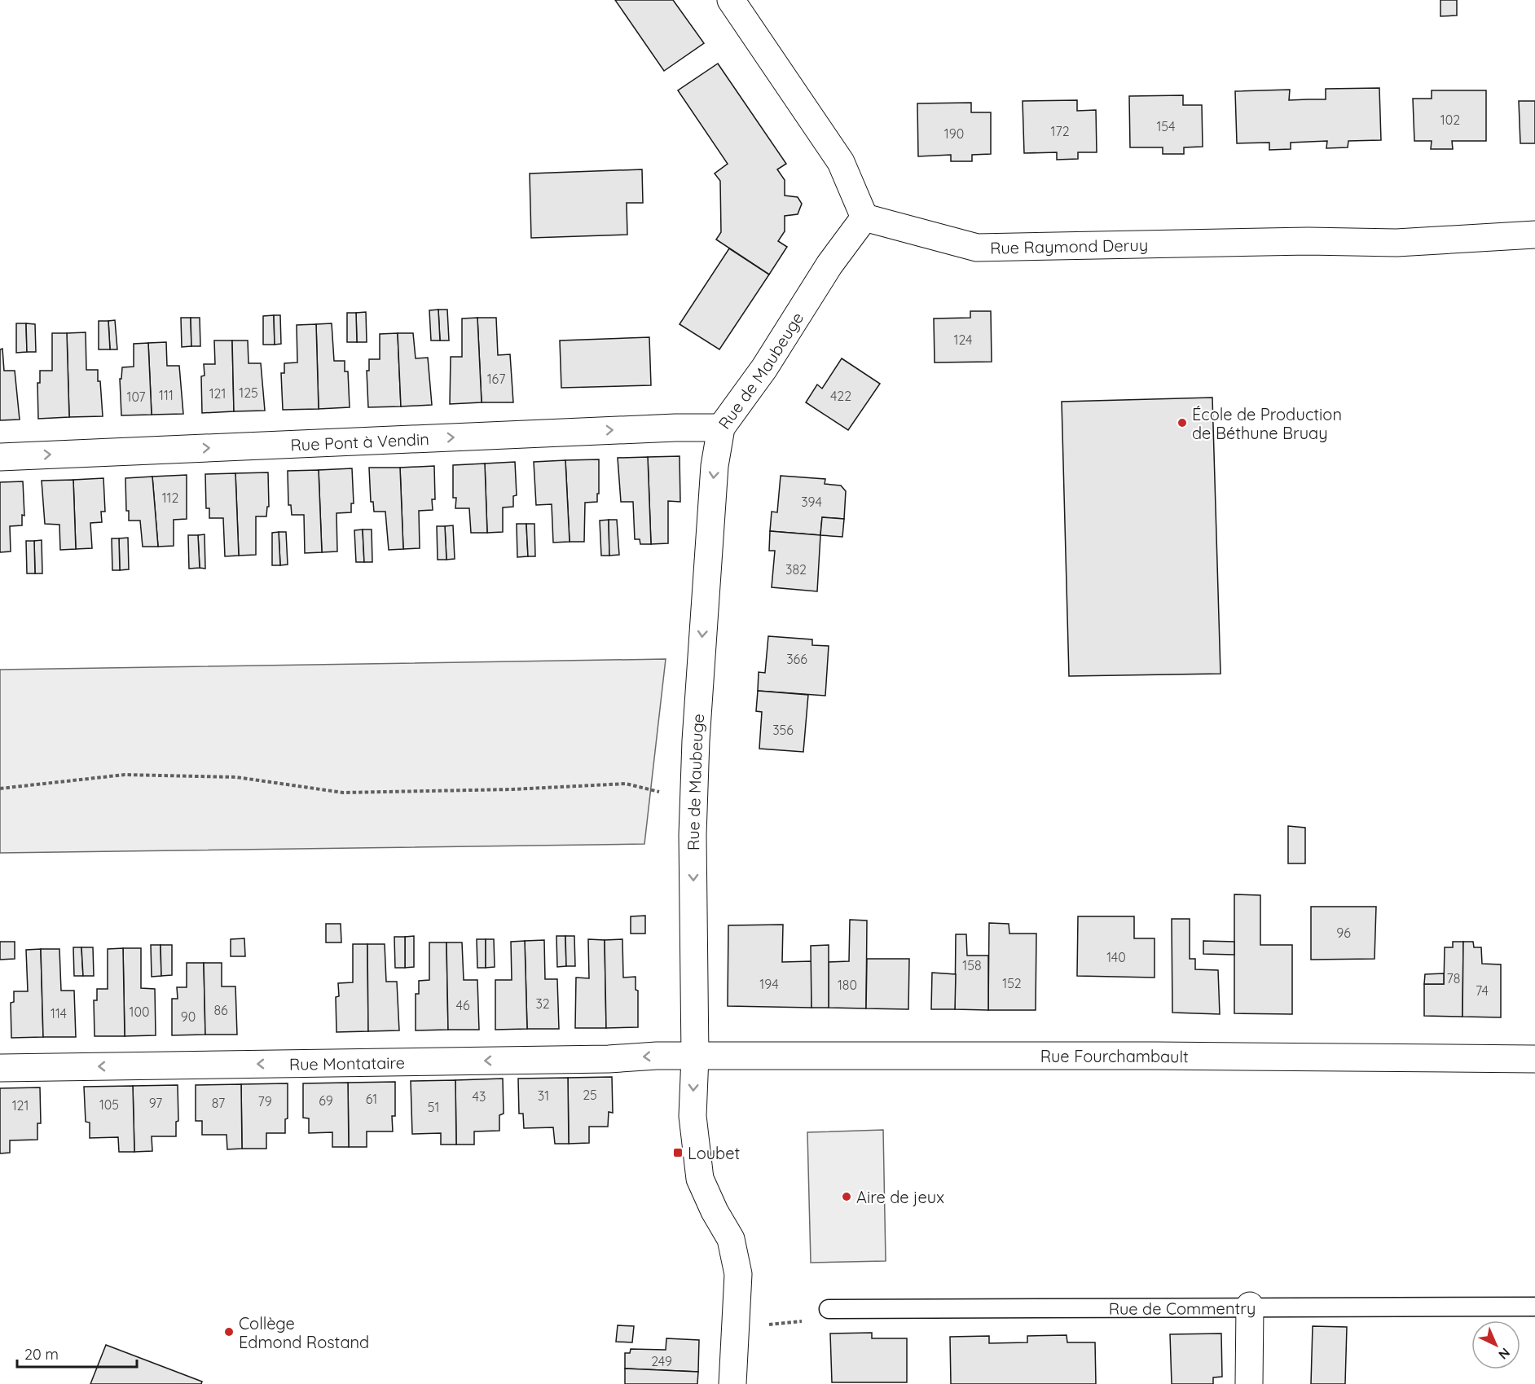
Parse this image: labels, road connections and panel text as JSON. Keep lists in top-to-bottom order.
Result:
{
  "streets": {
    "street": [
      "Rue Raymond Deruy",
      "Rue de Maubeuge",
      "Rue Pont à Vendin",
      "Rue Fourchambault",
      "Rue Montataire"
    ],
    "lane": ["Rue de Commentry"]
  },
  "crossings": [
    ["Rue Raymond Deruy", "Rue de Maubeuge"],
    ["Rue de Maubeuge", "Rue Pont à Vendin"],
    ["Rue de Maubeuge", "Rue Fourchambault"],
    ["Rue de Maubeuge", "Rue Montataire"],
    ["Rue Fourchambault", "Rue Montataire"]
  ],
  "one_way": ["Rue de Maubeuge", "Rue Pont à Vendin", "Rue Montataire"],
  "places": {
    "other": ["École de Production de Béthune Bruay", "Aire de jeux", "Collège Edmond Rostand"],
    "transit": ["Loubet"]
  },
  "house_numbers": [
    "102",
    "154",
    "172",
    "190",
    "124",
    "167",
    "125",
    "121",
    "111",
    "422",
    "107",
    "112",
    "394",
    "382",
    "366",
    "356",
    "96",
    "140",
    "158",
    "78",
    "152",
    "194",
    "180",
    "74",
    "32",
    "46",
    "86",
    "100",
    "114",
    "90",
    "25",
    "31",
    "43",
    "61",
    "69",
    "79",
    "97",
    "87",
    "105",
    "121",
    "51",
    "249"
  ],
  "scale_bar": "20 m",
  "north": "bottom right"
}
